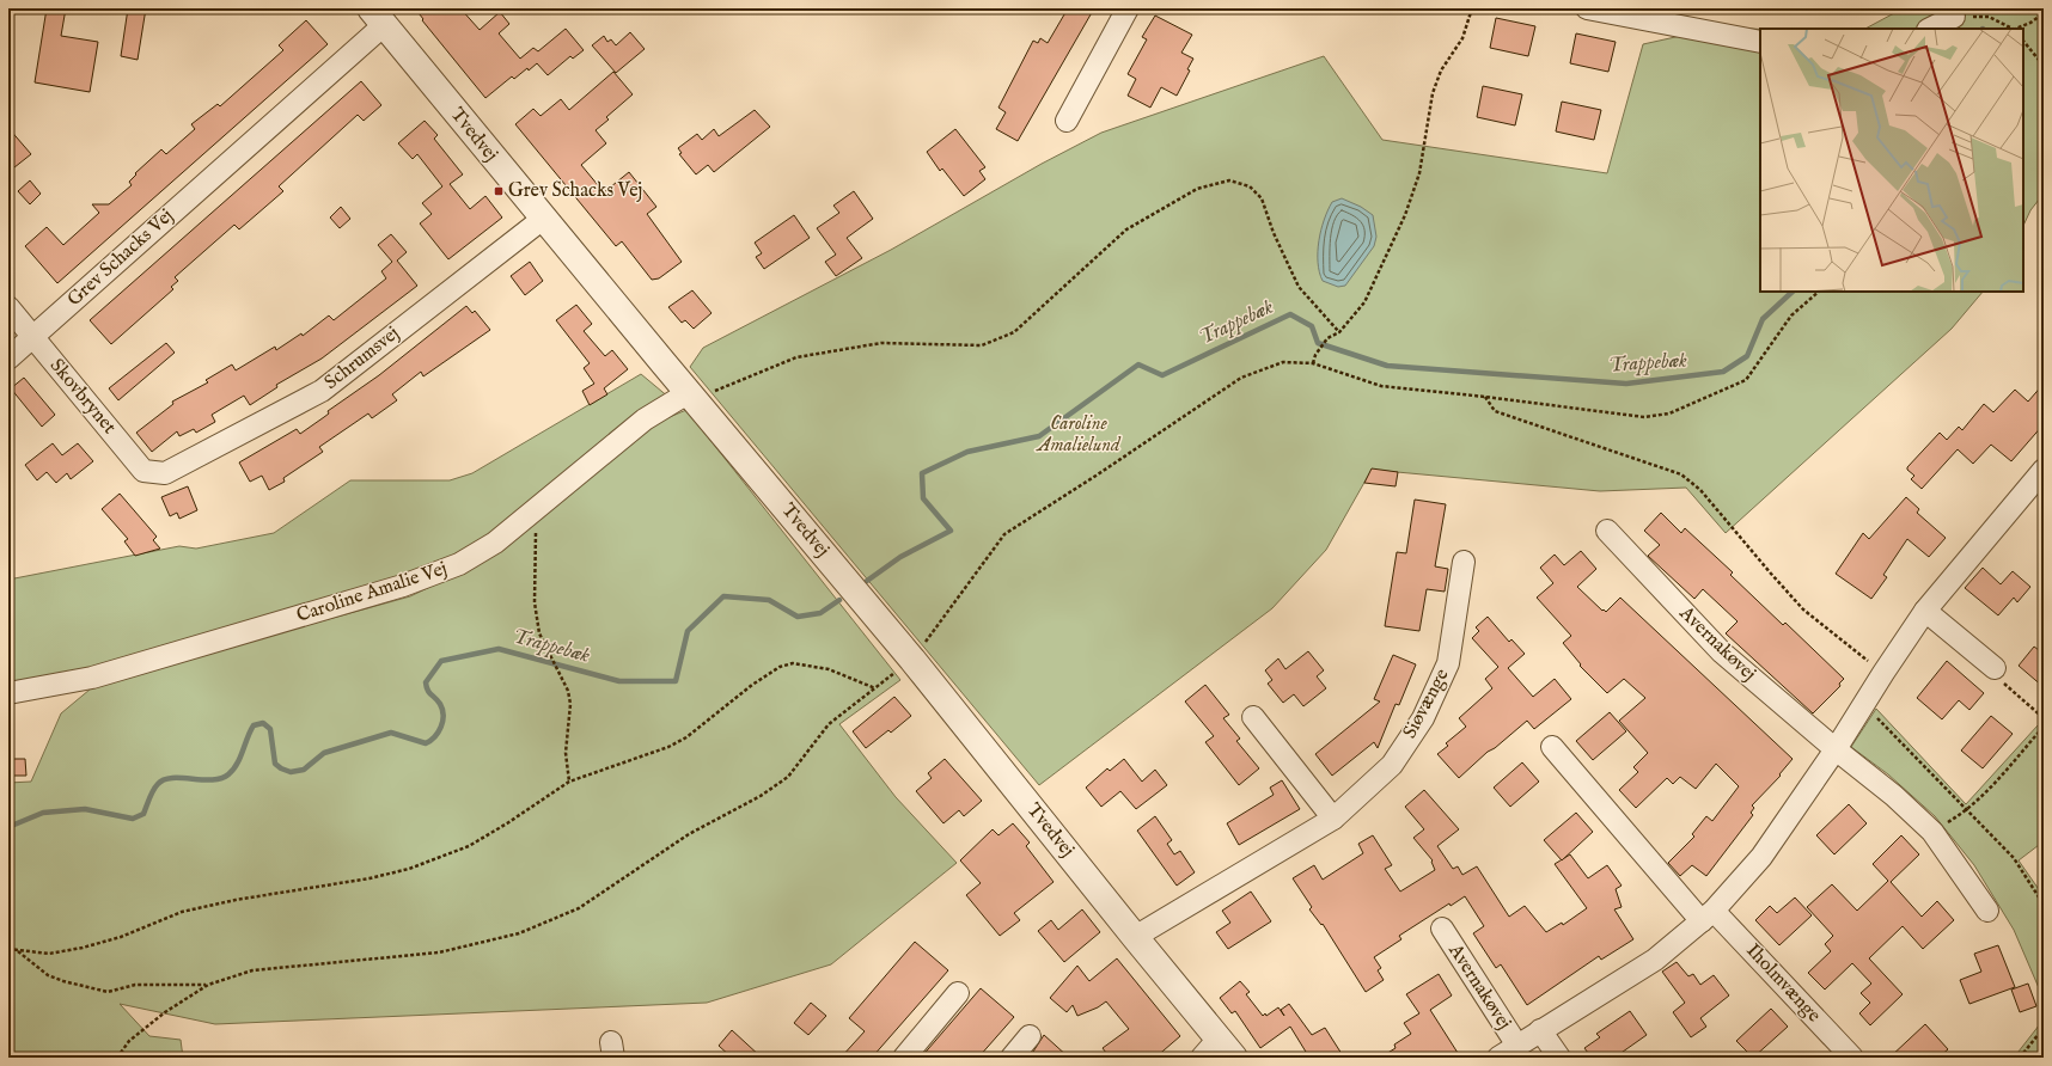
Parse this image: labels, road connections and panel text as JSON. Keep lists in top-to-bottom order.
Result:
{
  "streets": {
    "street": [
      "Tvedvej",
      "Grev Schacks Vej",
      "Schrumsvej",
      "Skovbrynet",
      "Caroline Amalie Vej",
      "Avernakøvej",
      "Siøvænge",
      "Iholmvænge"
    ]
  },
  "crossings": [
    ["Tvedvej", "Grev Schacks Vej"],
    ["Tvedvej", "Schrumsvej"],
    ["Tvedvej", "Caroline Amalie Vej"],
    ["Tvedvej", "Siøvænge"],
    ["Grev Schacks Vej", "Skovbrynet"],
    ["Schrumsvej", "Skovbrynet"],
    ["Avernakøvej", "Iholmvænge"]
  ],
  "water": ["Trappebæk"],
  "parks": ["Caroline Amalielund"],
  "places": {
    "transit": ["Grev Schacks Vej"]
  }
}
